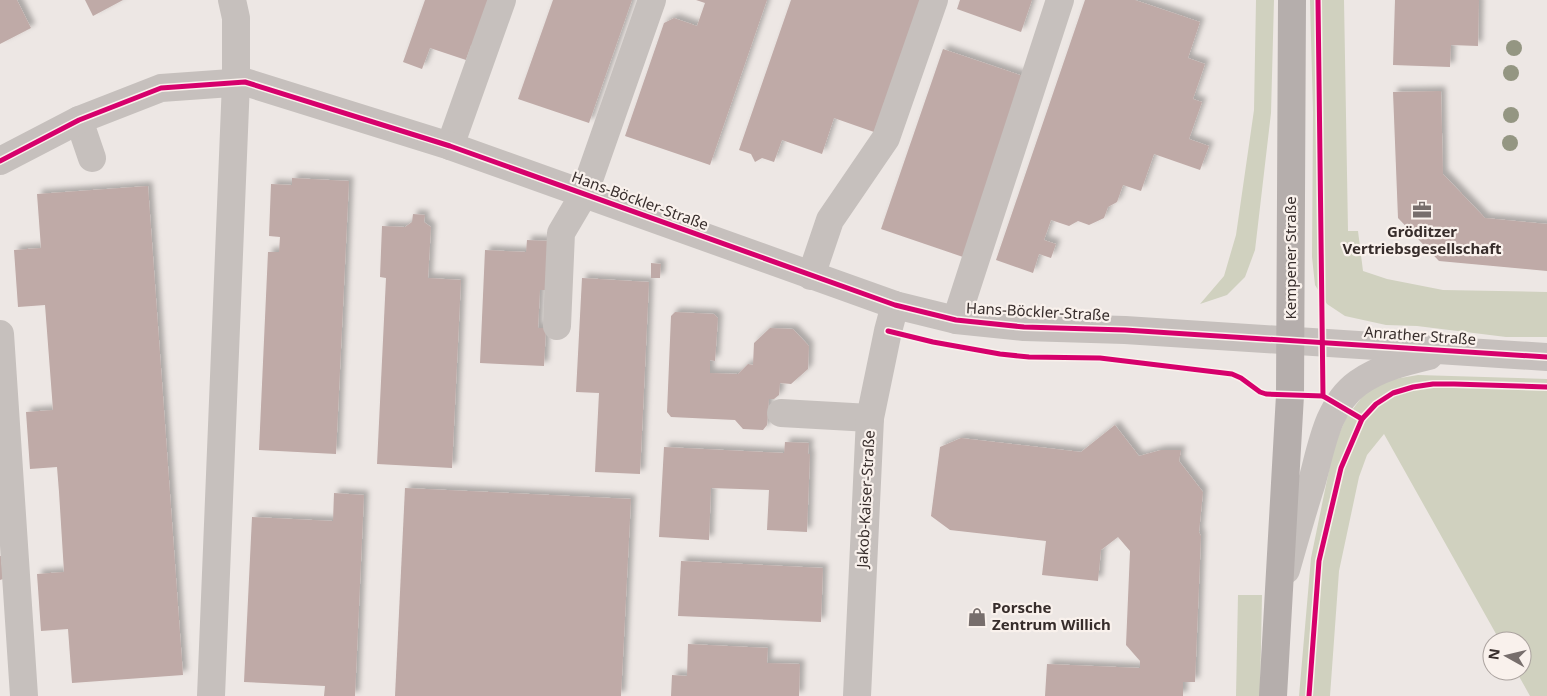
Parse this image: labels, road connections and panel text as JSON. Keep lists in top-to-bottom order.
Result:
{
  "streets": {
    "main road": ["Kempener Straße"],
    "street": ["Hans-Böckler-Straße", "Anrather Straße", "Jakob-Kaiser-Straße"]
  },
  "crossings": [
    ["Hans-Böckler-Straße", "Kempener Straße"],
    ["Hans-Böckler-Straße", "Anrather Straße"],
    ["Hans-Böckler-Straße", "Jakob-Kaiser-Straße"],
    ["Kempener Straße", "Anrather Straße"]
  ],
  "places": {
    "office": ["Gröditzer Vertriebsgesellschaft"],
    "shop": ["Porsche Zentrum Willich"]
  },
  "north": "left"
}
